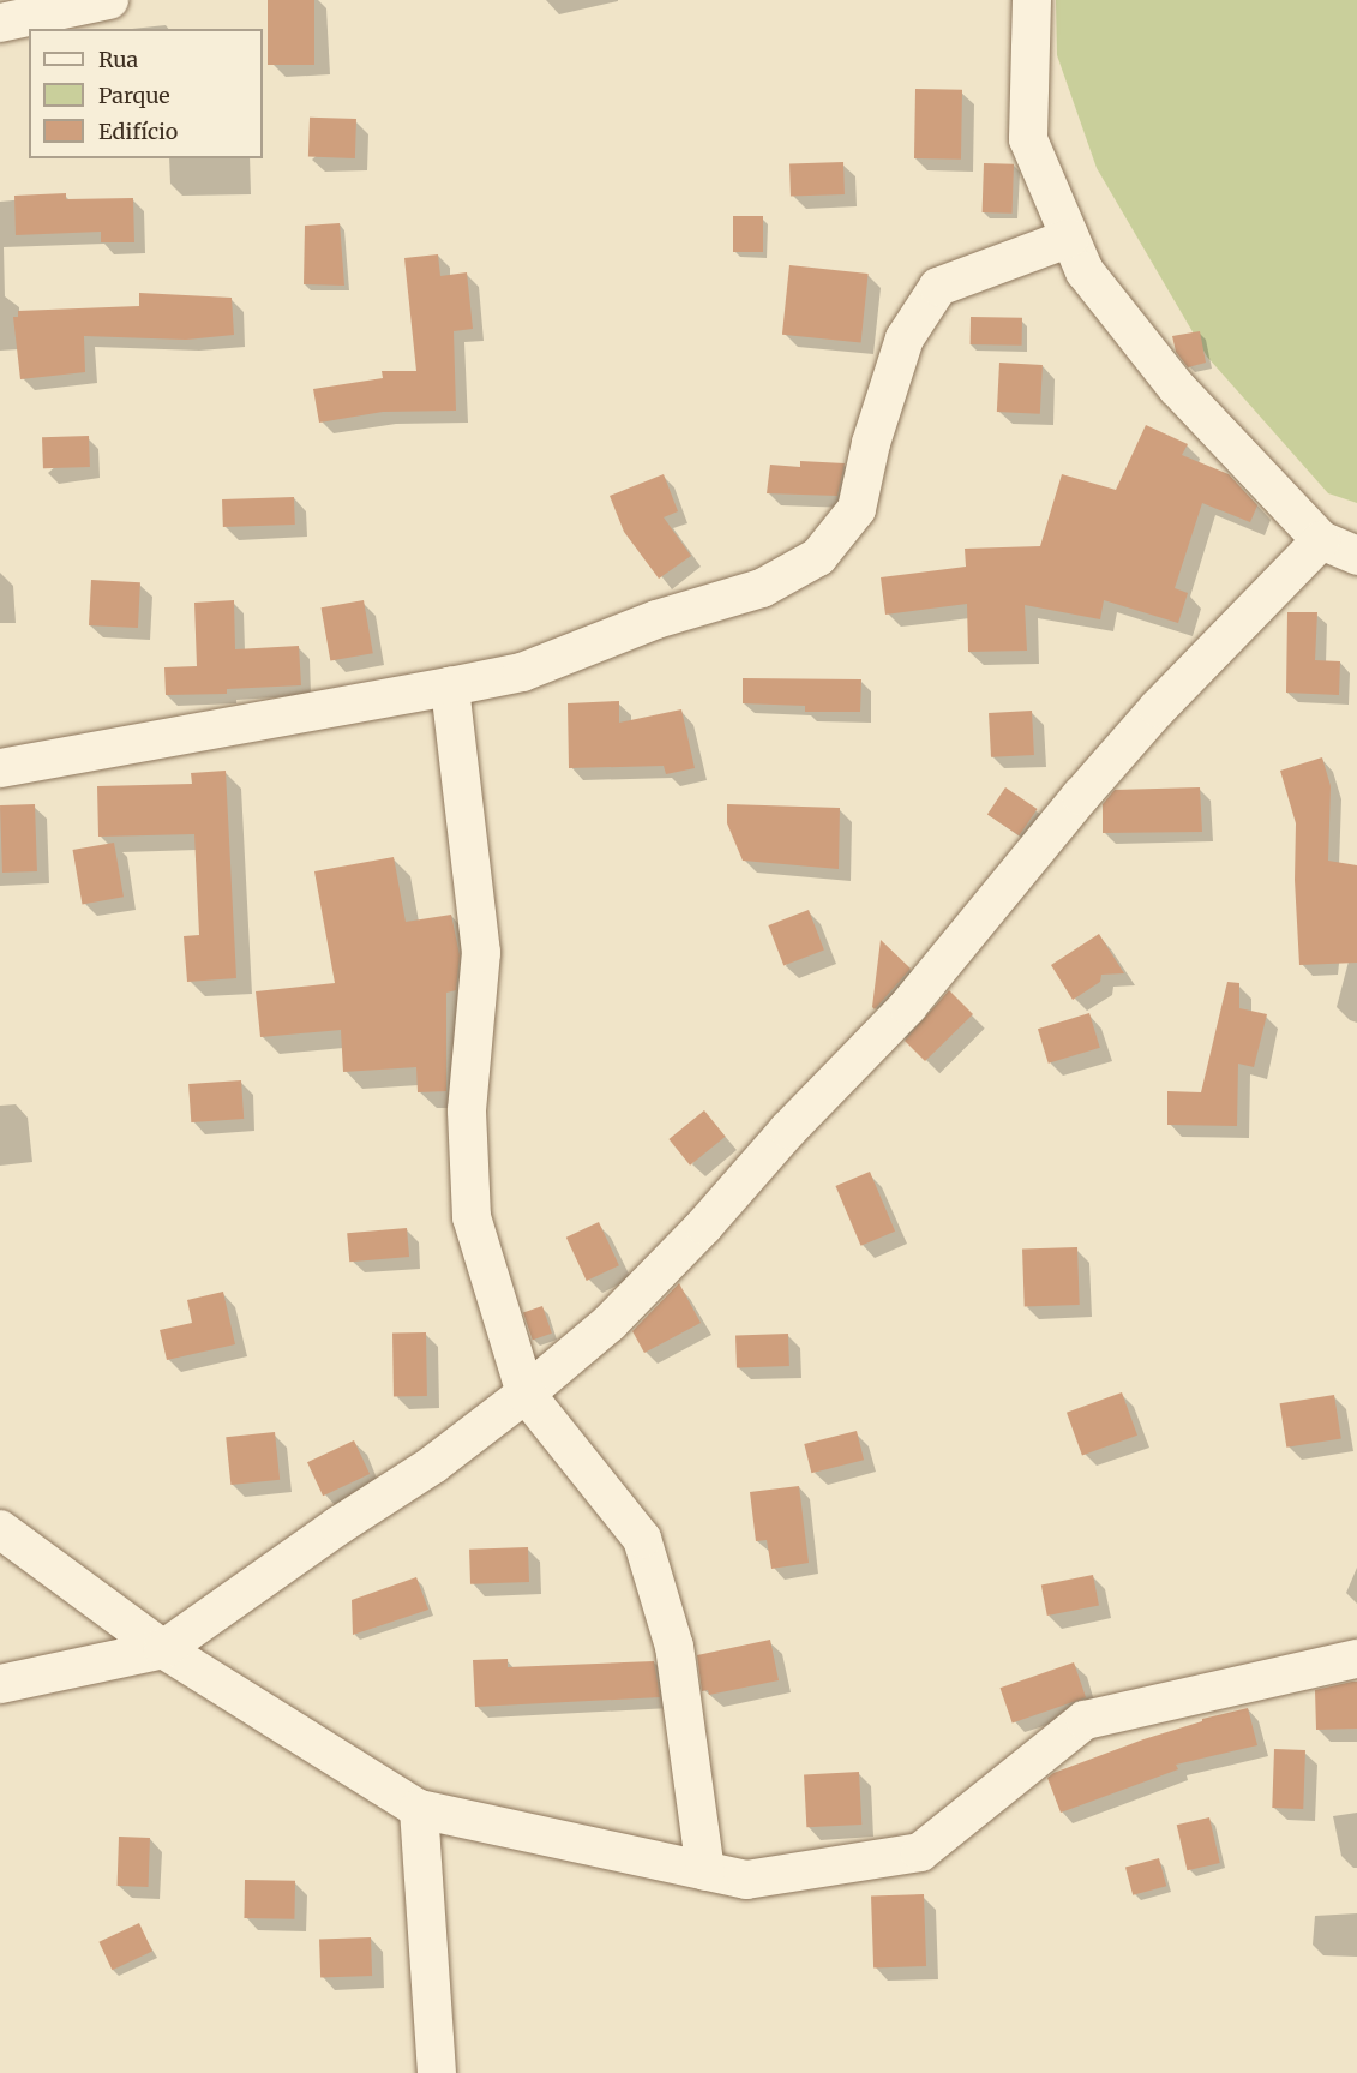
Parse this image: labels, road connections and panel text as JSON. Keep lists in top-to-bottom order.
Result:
{
  "legend": ["Rua", "Parque", "Edifício"]
}
